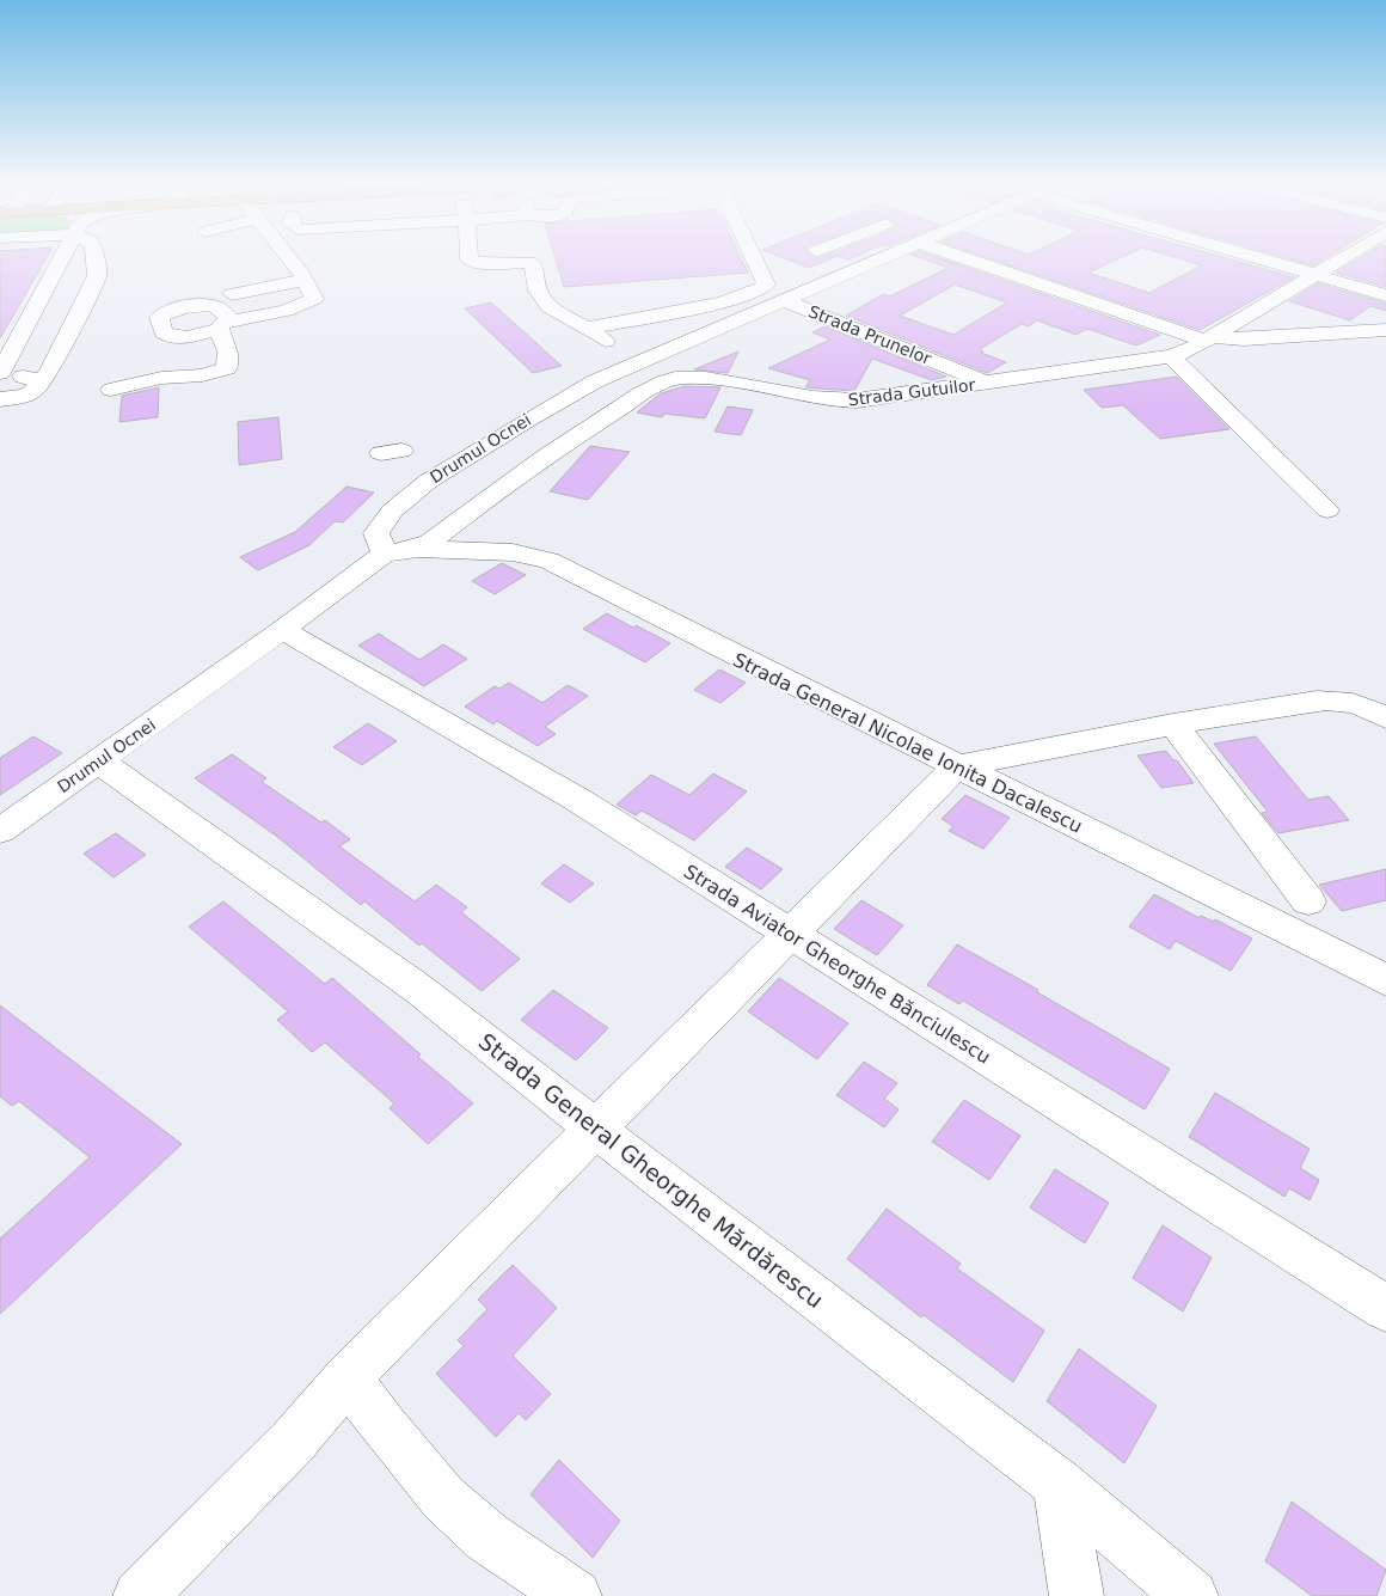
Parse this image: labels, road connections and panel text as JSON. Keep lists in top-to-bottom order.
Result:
{
  "streets": {
    "street": [
      "Strada Prunelor",
      "Strada Gutuilor",
      "Drumul Ocnei",
      "Strada General Nicolae Ionita Dacalescu",
      "Strada Aviator Gheorghe Bănciulescu",
      "Strada General Gheorghe Mărdărescu"
    ]
  },
  "crossings": [
    ["Strada Prunelor", "Strada Gutuilor"],
    ["Strada Prunelor", "Drumul Ocnei"],
    ["Strada Gutuilor", "Drumul Ocnei"],
    ["Strada Gutuilor", "Strada General Nicolae Ionita Dacalescu"],
    ["Drumul Ocnei", "Strada Aviator Gheorghe Bănciulescu"],
    ["Drumul Ocnei", "Strada General Gheorghe Mărdărescu"]
  ]
}
